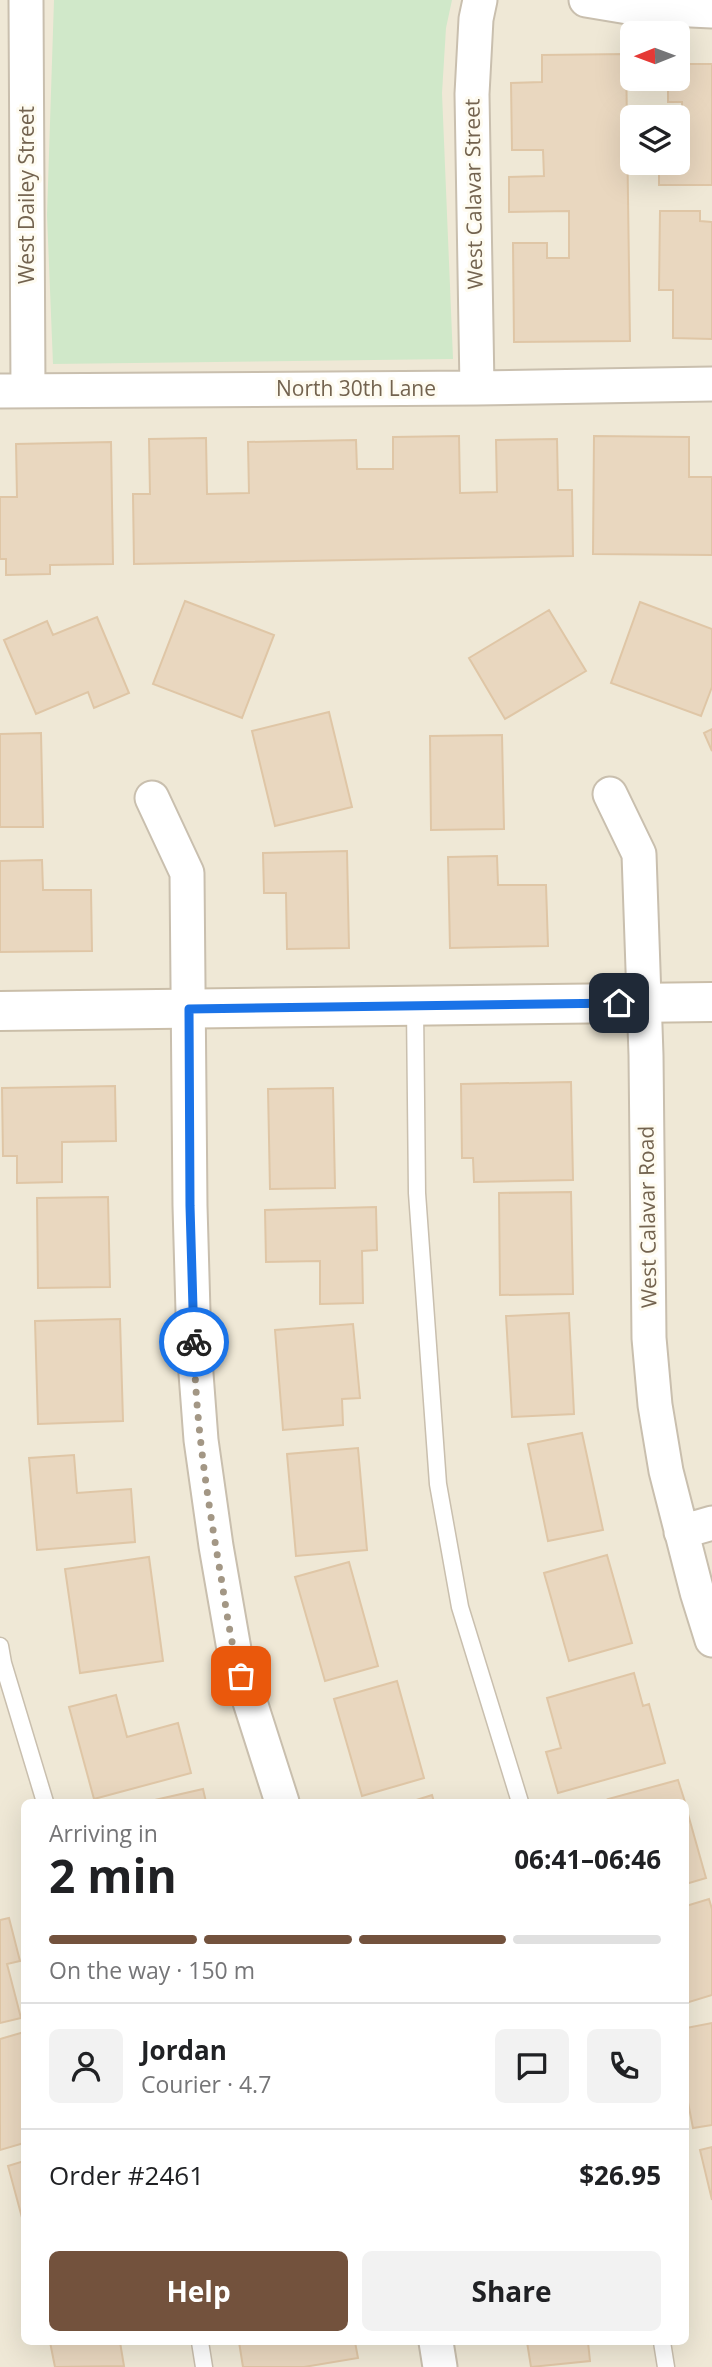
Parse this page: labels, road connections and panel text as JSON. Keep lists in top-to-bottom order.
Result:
{
  "streets": {
    "street": [
      "West Calavar Street",
      "West Dailey Street",
      "North 30th Lane",
      "West Calavar Road"
    ]
  },
  "crossings": [
    ["West Calavar Street", "North 30th Lane"],
    ["West Dailey Street", "North 30th Lane"]
  ],
  "north": "left",
  "page": {
    "heading": ["2 min", "Arriving in", "06:41–06:46"],
    "panel": [
      "Jordan",
      "Courier · 4.7",
      "Order #2461",
      "$26.95"
    ],
    "bar": "On the way · 150 m",
    "buttons": ["Help", "Share"]
  }
}
